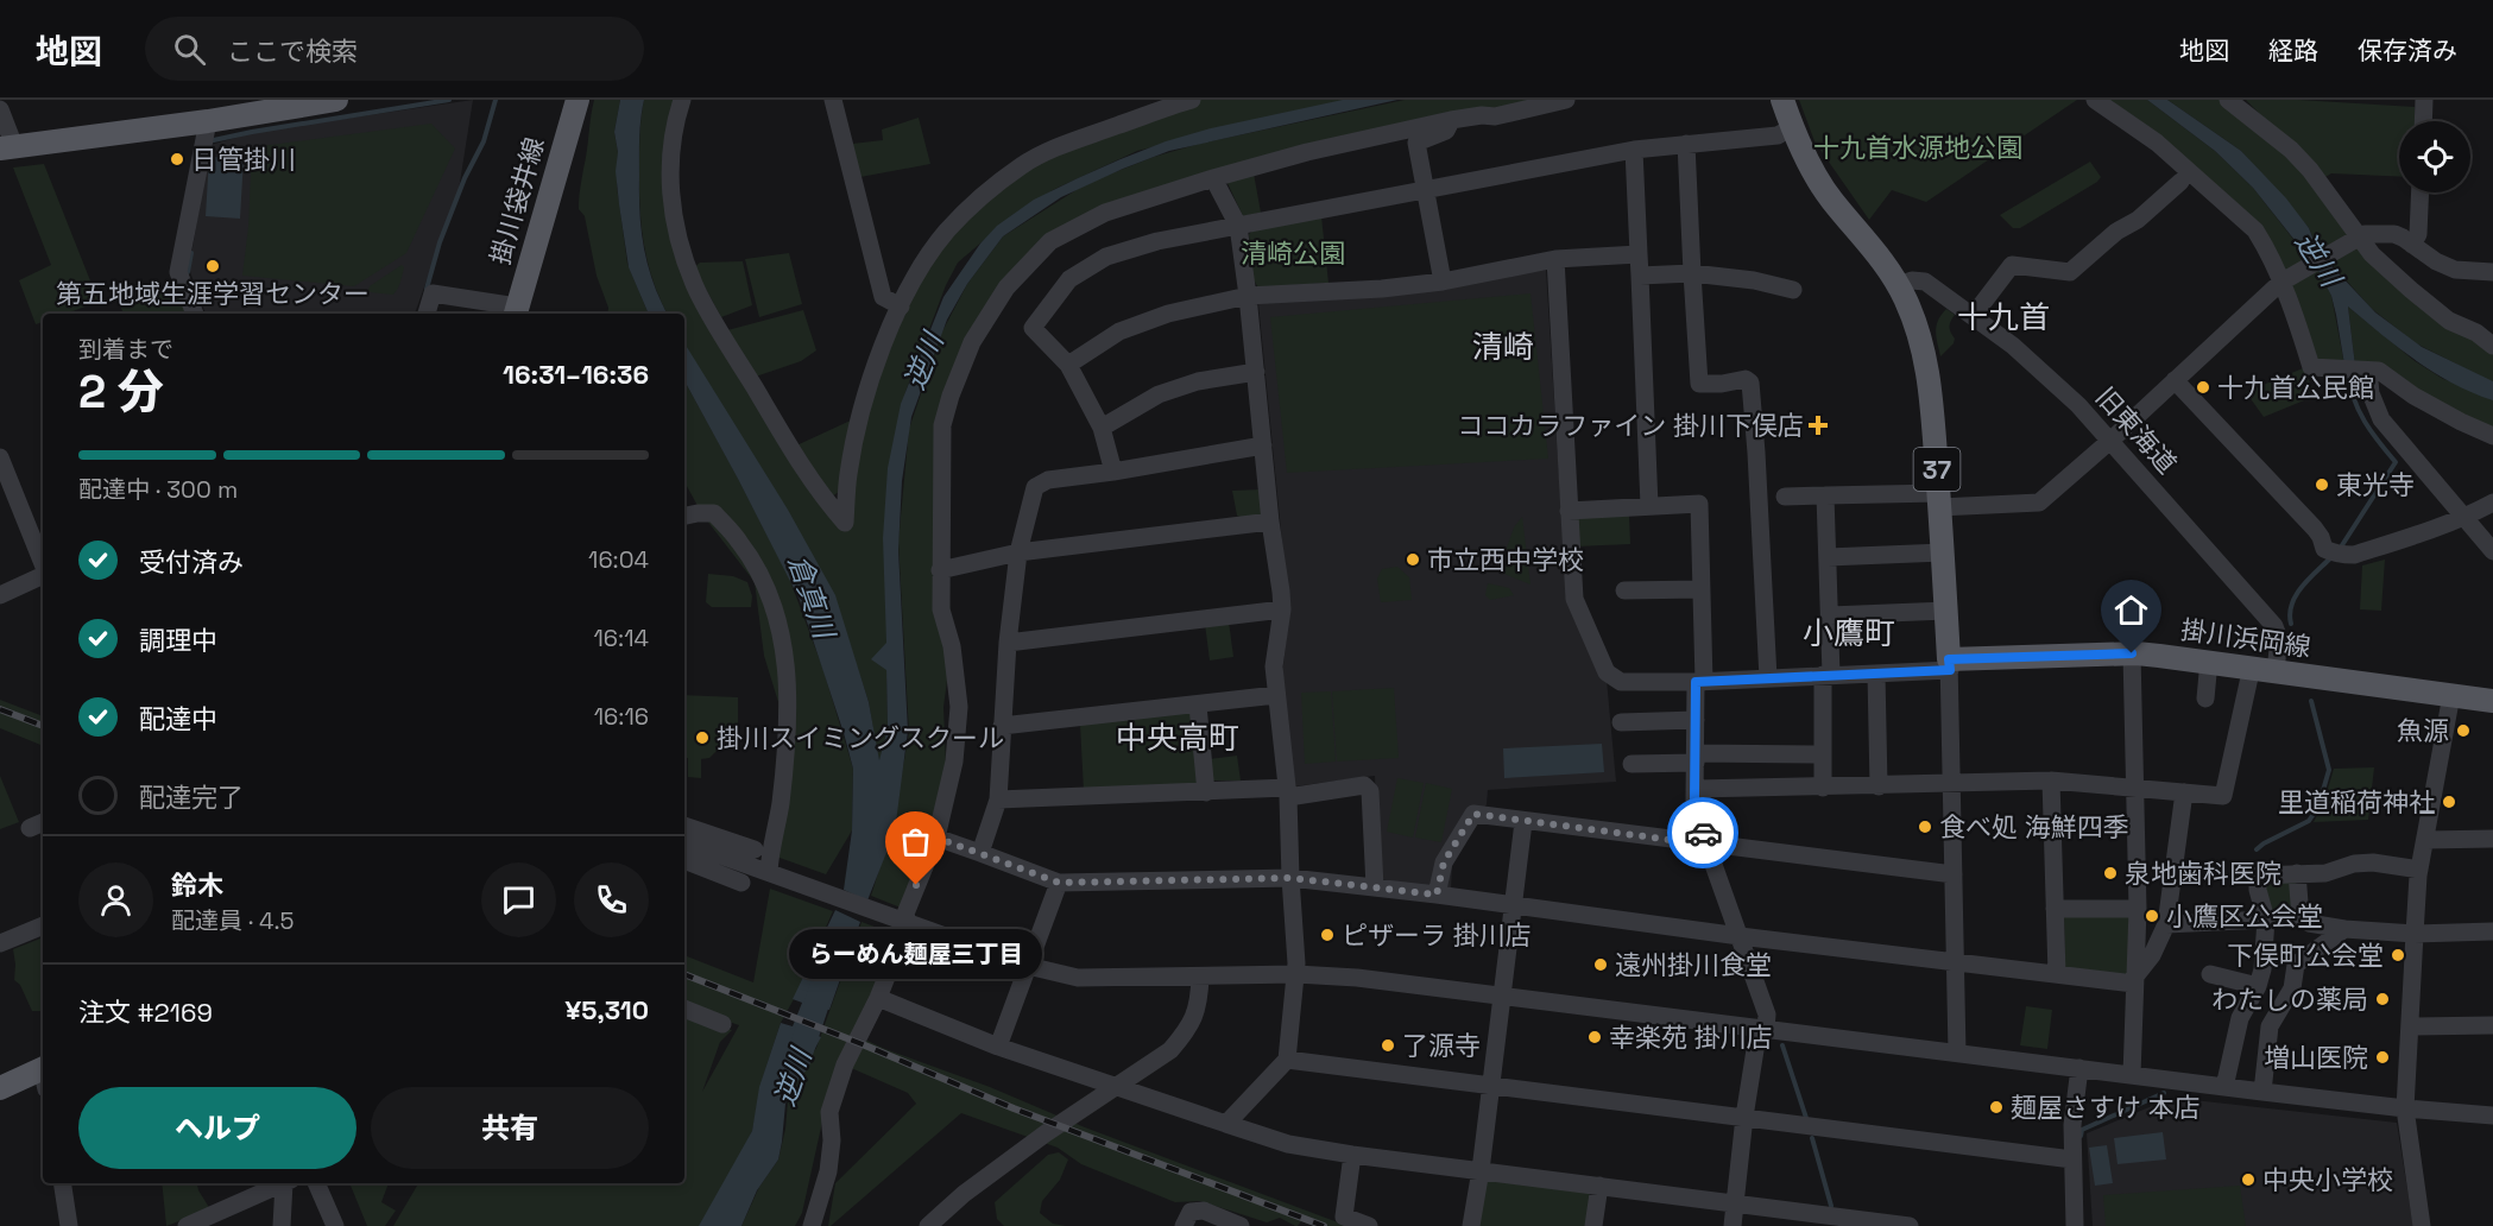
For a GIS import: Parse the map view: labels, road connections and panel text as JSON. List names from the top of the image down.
{
  "streets": {
    "main road": ["掛川袋井線", "37", "掛川浜岡線"],
    "street": ["旧東海道"]
  },
  "crossings": [
    ["旧東海道", "37"],
    ["旧東海道", "掛川浜岡線"],
    ["37", "掛川浜岡線"]
  ],
  "districts": [
    "十九首",
    "清崎",
    "小鷹町",
    "中央高町"
  ],
  "water": ["逆川", "倉真川"],
  "parks": ["十九首水源地公園", "清崎公園"],
  "places": {
    "other": [
      "日管掛川",
      "第五地域生涯学習センター",
      "十九首公民館",
      "東光寺",
      "市立西中学校",
      "魚源",
      "掛川スイミングスクール",
      "里道稲荷神社",
      "食べ処 海鮮四季",
      "泉地歯科医院",
      "らーめん麺屋三丁目",
      "小鷹区公会堂",
      "ピザーラ 掛川店",
      "下俣町公会堂",
      "遠州掛川食堂",
      "わたしの薬局",
      "幸楽苑 掛川店",
      "了源寺",
      "増山医院",
      "麺屋さすけ 本店",
      "中央小学校"
    ],
    "health": ["ココカラファイン 掛川下俣店"]
  },
  "page": {
    "header": "地図",
    "search": "ここで検索",
    "nav": ["地図", "経路", "保存済み"],
    "heading": ["2 分", "到着まで", "16:31–16:36"],
    "panel": [
      "鈴木",
      "配達員 · 4.5",
      "注文 #2169",
      "¥5,310"
    ],
    "bar": "配達中 · 300 m",
    "list": [
      ["受付済み", "16:04"],
      ["調理中", "16:14"],
      ["配達中", "16:16"],
      "配達完了"
    ],
    "bubble": "らーめん麺屋三丁目",
    "buttons": ["ヘルプ", "共有"]
  }
}
